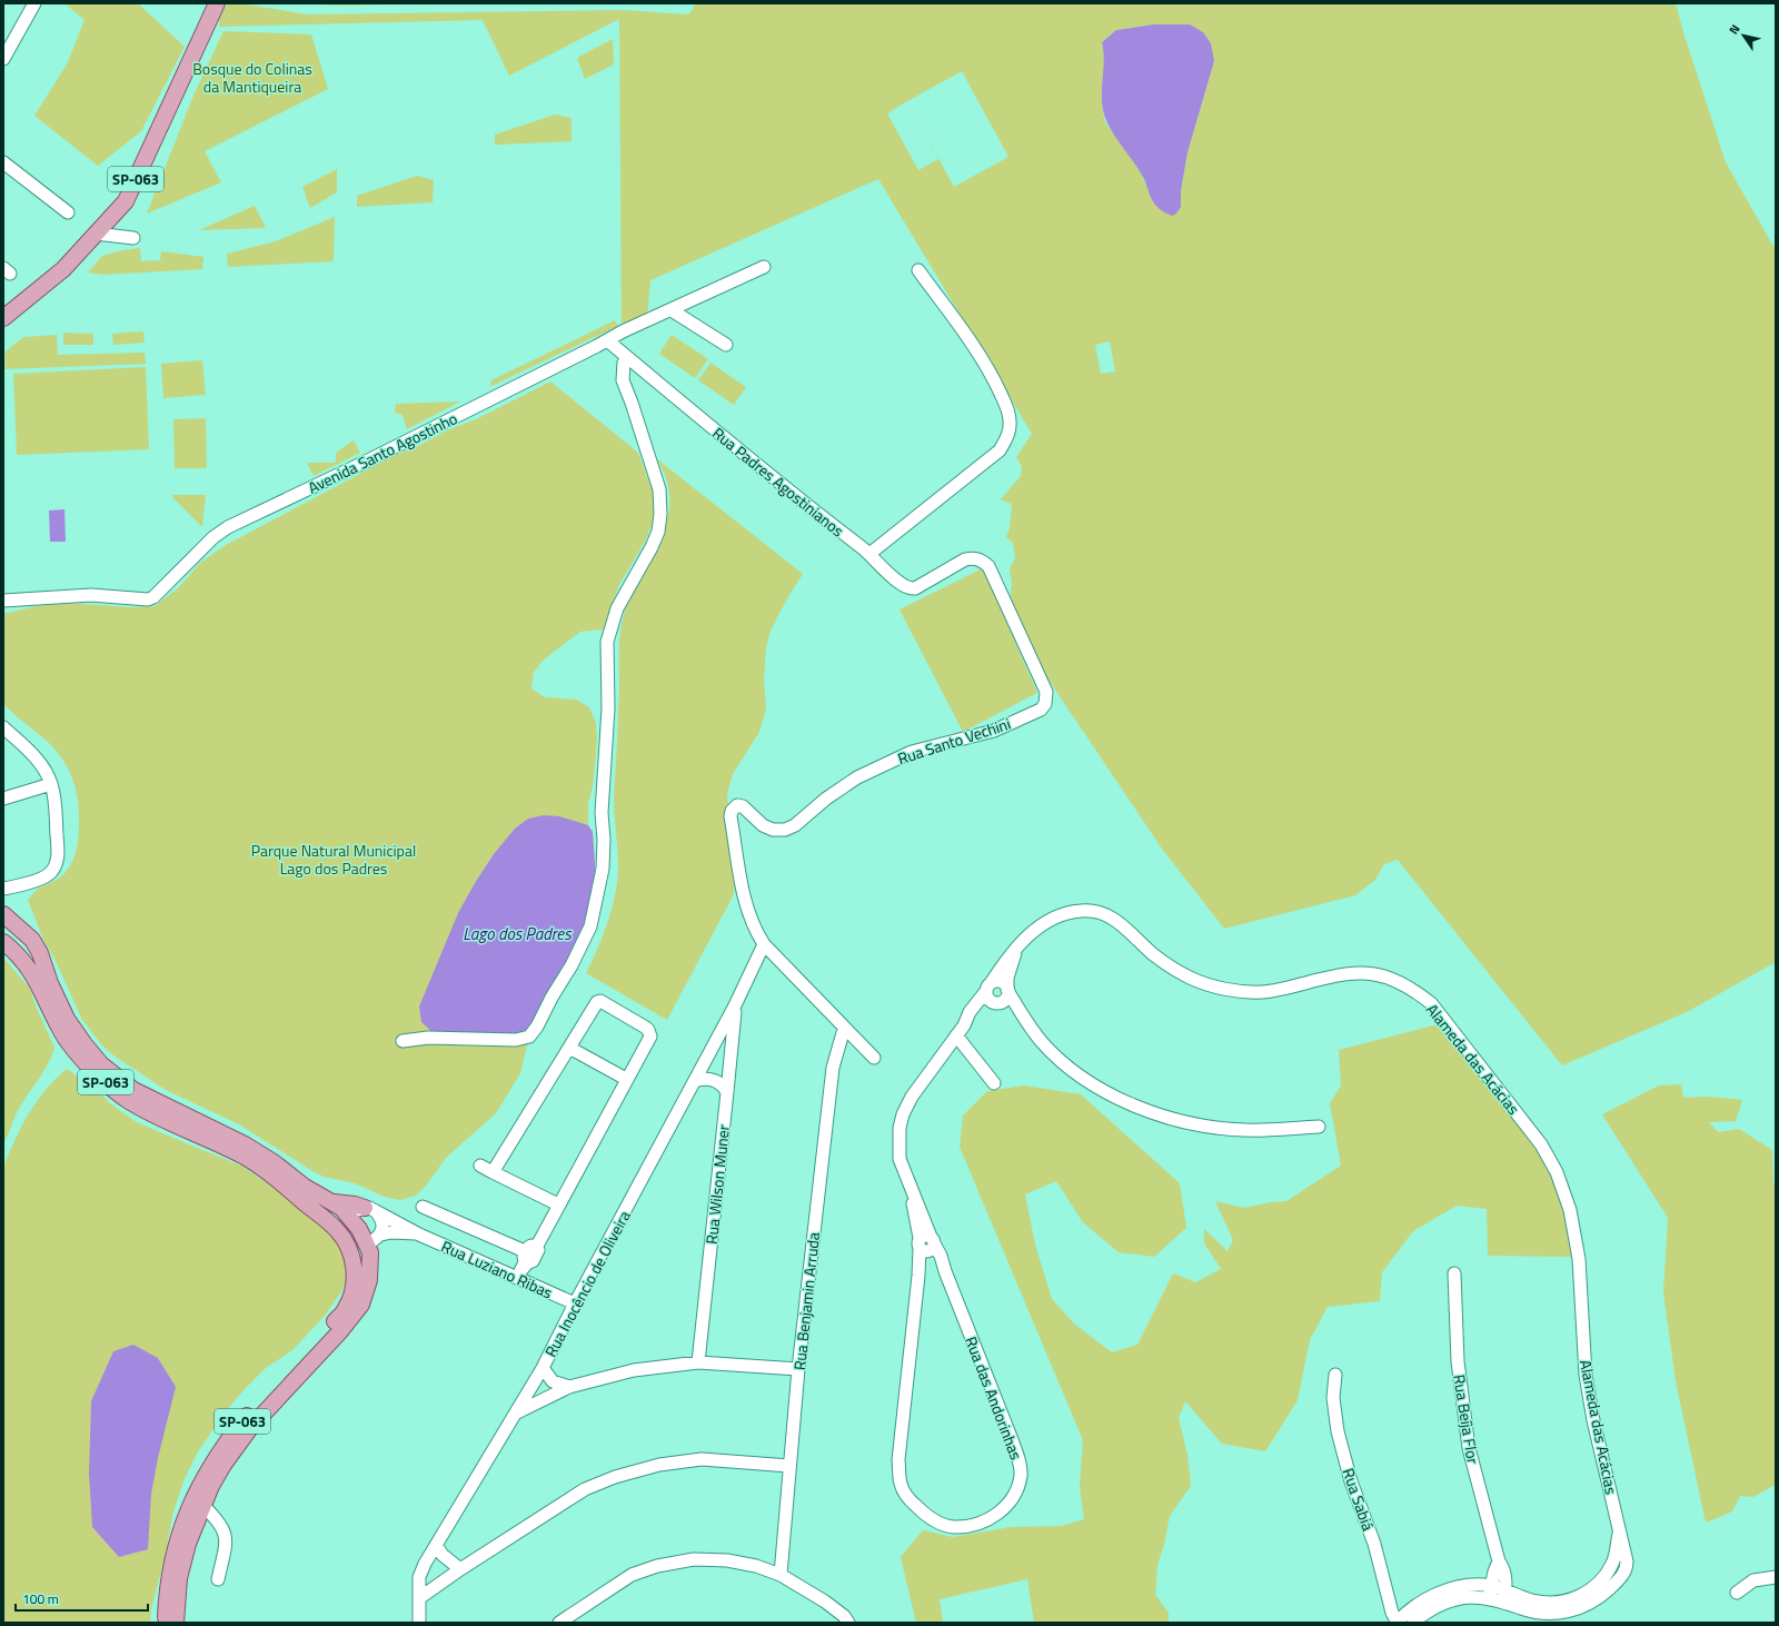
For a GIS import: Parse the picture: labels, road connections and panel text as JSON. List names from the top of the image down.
{
  "streets": {
    "main road": ["SP-063"],
    "street": [
      "Avenida Santo Agostinho",
      "Rua Padres Agostinianos",
      "Rua Santo Vechini",
      "Alameda das Acácias",
      "Rua Wilson Muner",
      "Rua Luziano Ribas",
      "Rua Inocêncio de Oliveira",
      "Rua Benjamin Arruda",
      "Rua das Andorinhas",
      "Rua Beíja Flor",
      "Rua Sabiá"
    ]
  },
  "crossings": [
    ["Avenida Santo Agostinho", "Rua Padres Agostinianos"],
    ["Rua Padres Agostinianos", "Rua Santo Vechini"],
    ["Rua Santo Vechini", "Rua Inocêncio de Oliveira"],
    ["Rua Santo Vechini", "Rua Benjamin Arruda"],
    ["Alameda das Acácias", "Rua das Andorinhas"],
    ["Rua Wilson Muner", "Rua Inocêncio de Oliveira"],
    ["Rua Luziano Ribas", "Rua Inocêncio de Oliveira"]
  ],
  "water": ["Lago dos Padres"],
  "parks": ["Bosque do Colinas da Mantiqueira", "Parque Natural Municipal Lago dos Padres"],
  "scale_bar": "100 m",
  "north": "top left"
}
